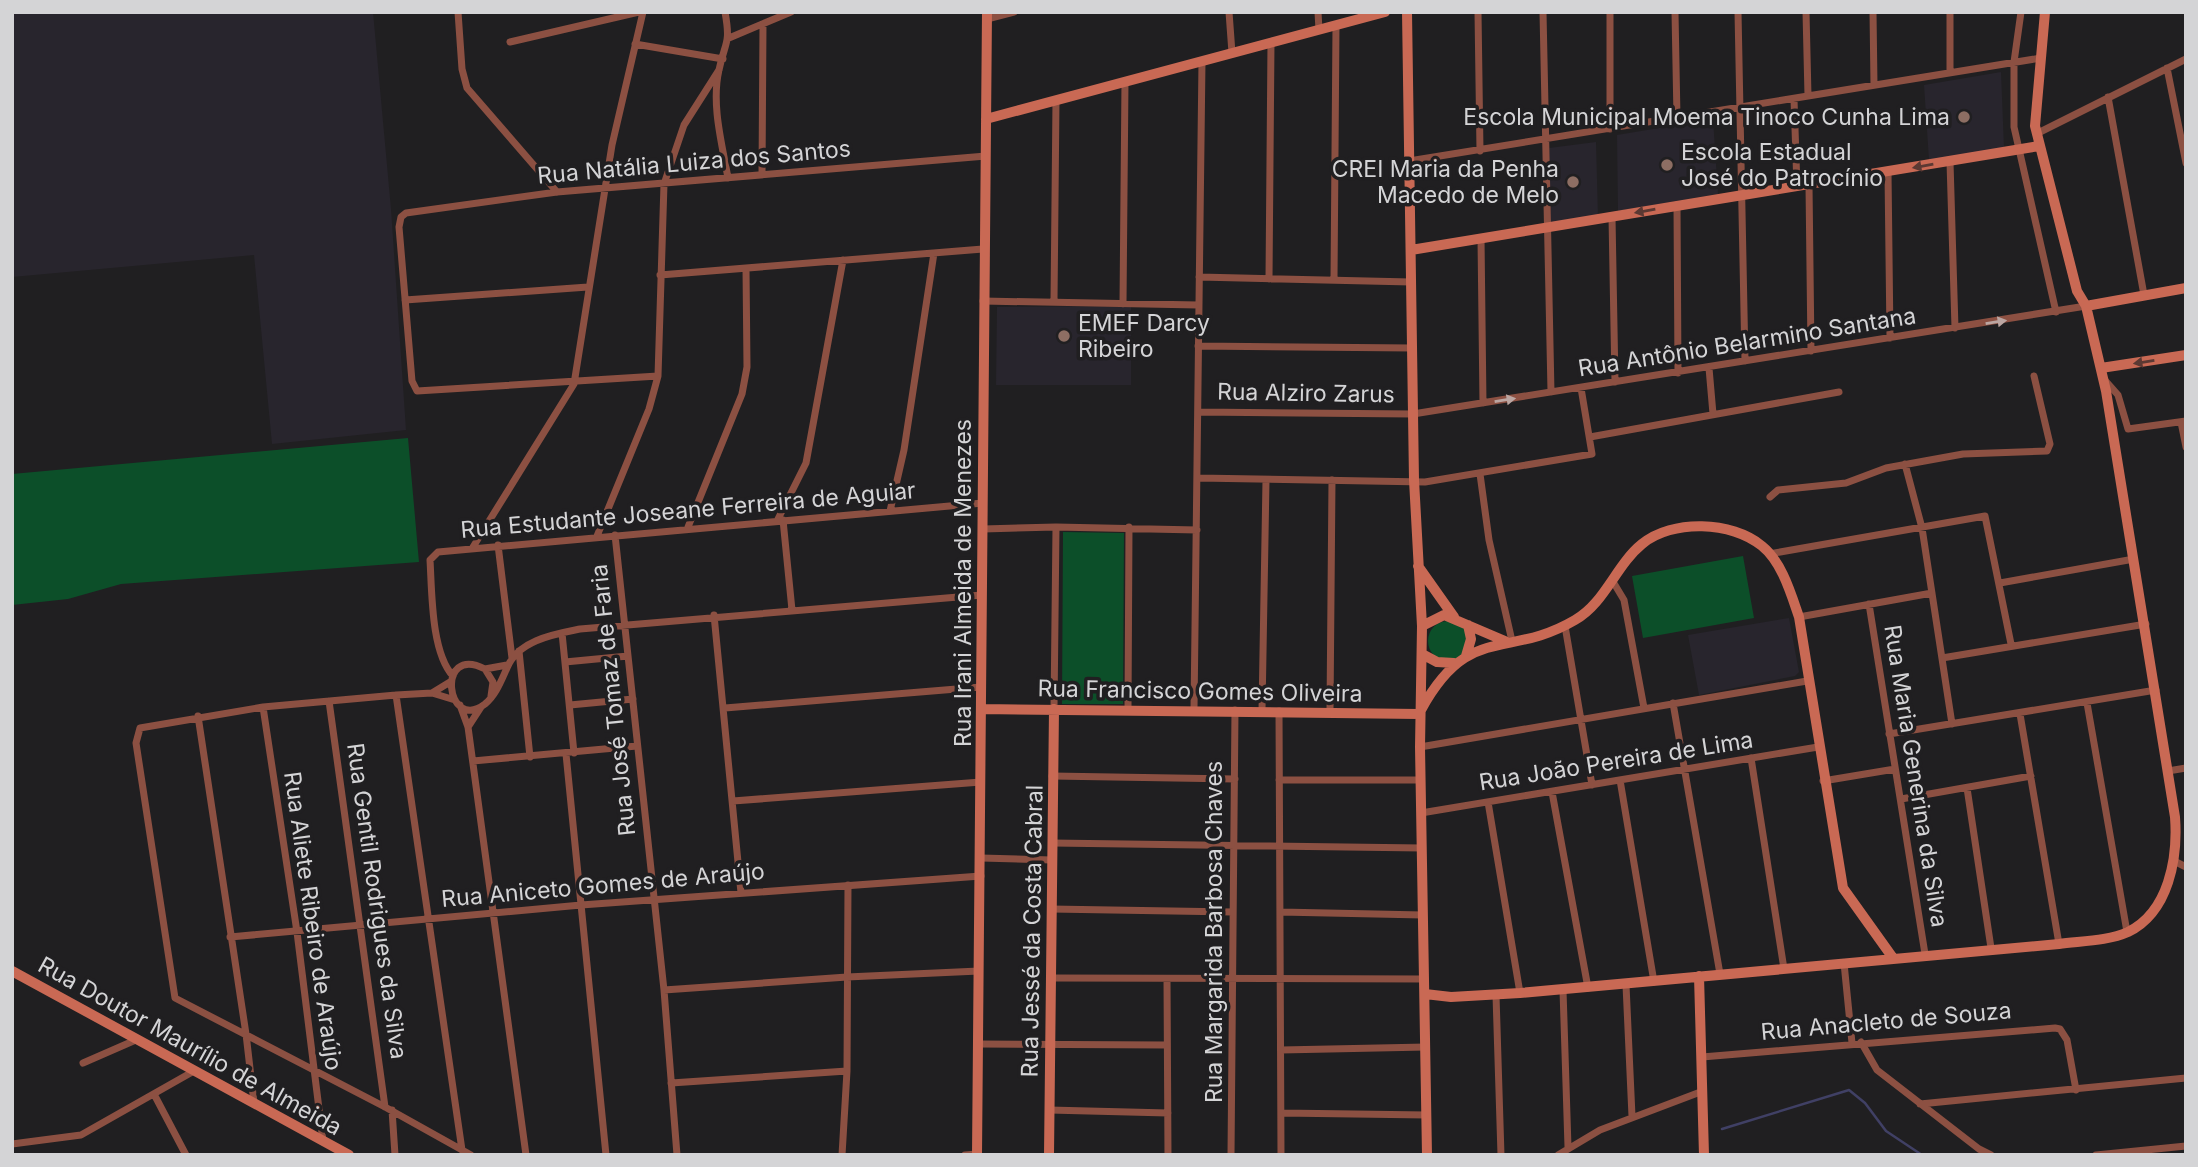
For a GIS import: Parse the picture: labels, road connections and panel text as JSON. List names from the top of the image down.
{
  "streets": {
    "street": [
      "Rua Natália Luiza dos Santos",
      "Rua Antônio Belarmino Santana",
      "Rua Alziro Zarus",
      "Rua Estudante Joseane Ferreira de Aguiar",
      "Rua Irani Almeida de Menezes",
      "Rua Francisco Gomes Oliveira",
      "Rua José Tomaz de Faria",
      "Rua João Pereira de Lima",
      "Rua Maria Generina da Silva",
      "Rua Aniceto Gomes de Araújo",
      "Rua Gentil Rodrigues da Silva",
      "Rua Aliete Ribeiro de Araújo",
      "Rua Jessé da Costa Cabral",
      "Rua Margarida Barbosa Chaves",
      "Rua Anacleto de Souza",
      "Rua Doutor Maurílio de Almeida"
    ]
  },
  "crossings": [
    ["Rua Natália Luiza dos Santos", "Rua Irani Almeida de Menezes"],
    ["Rua Antônio Belarmino Santana", "Rua Alziro Zarus"],
    ["Rua Estudante Joseane Ferreira de Aguiar", "Rua Irani Almeida de Menezes"],
    ["Rua Estudante Joseane Ferreira de Aguiar", "Rua José Tomaz de Faria"],
    ["Rua Irani Almeida de Menezes", "Rua Francisco Gomes Oliveira"],
    ["Rua Irani Almeida de Menezes", "Rua Aniceto Gomes de Araújo"],
    ["Rua Francisco Gomes Oliveira", "Rua Jessé da Costa Cabral"],
    ["Rua Francisco Gomes Oliveira", "Rua Margarida Barbosa Chaves"],
    ["Rua José Tomaz de Faria", "Rua Aniceto Gomes de Araújo"],
    ["Rua Aniceto Gomes de Araújo", "Rua Gentil Rodrigues da Silva"],
    ["Rua Aniceto Gomes de Araújo", "Rua Aliete Ribeiro de Araújo"],
    ["Rua Aliete Ribeiro de Araújo", "Rua Doutor Maurílio de Almeida"]
  ],
  "places": [
    "Escola Municipal Moema Tinoco Cunha Lima",
    "Escola Estadual José do Patrocínio",
    "CREI Maria da Penha Macedo de Melo",
    "EMEF Darcy Ribeiro"
  ]
}
